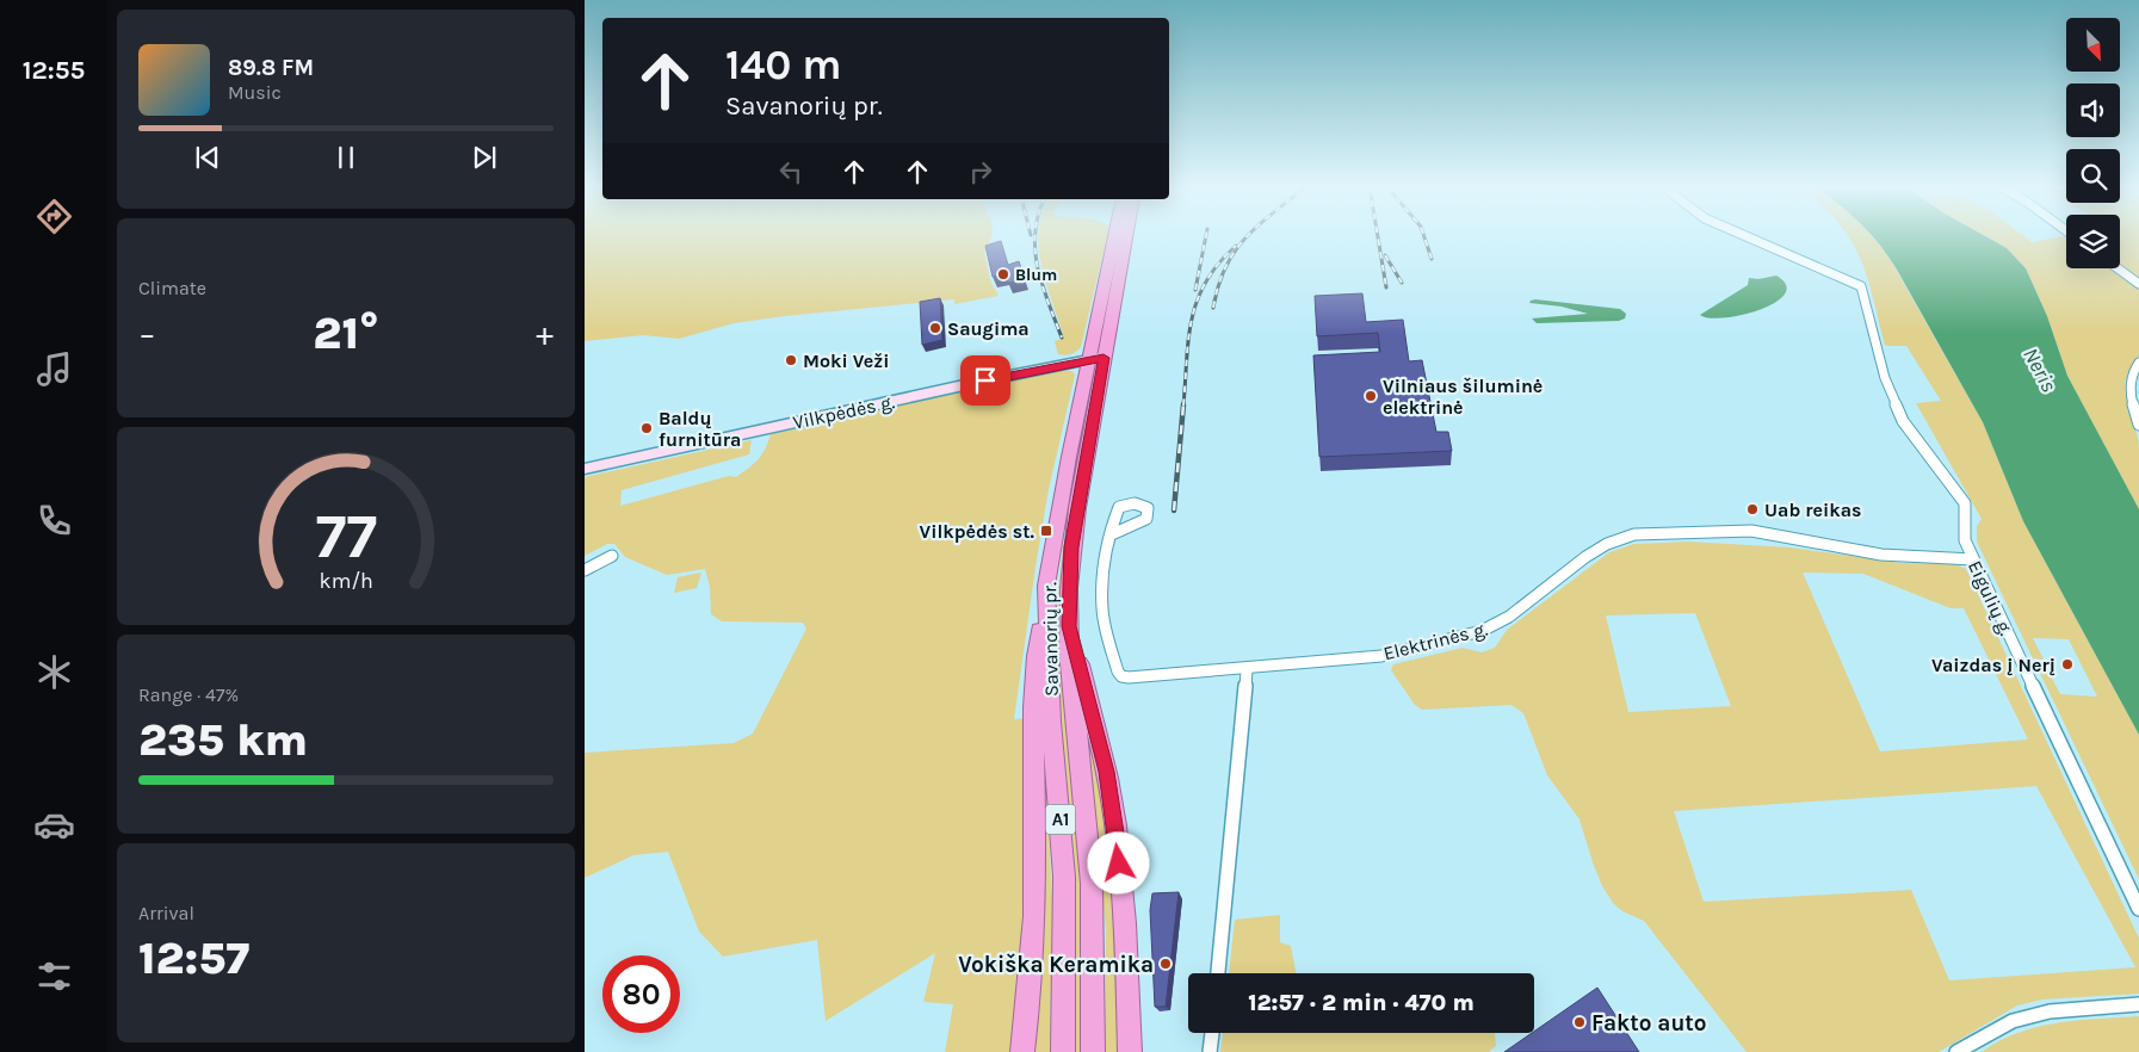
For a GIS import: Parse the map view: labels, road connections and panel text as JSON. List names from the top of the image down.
{
  "streets": {
    "highway": ["Savanorių pr.", "A1"],
    "main road": ["Vilkpėdės g."],
    "street": ["Eigulių g.", "Elektrinės g."]
  },
  "crossings": [
    ["Vilkpėdės g.", "Savanorių pr."],
    ["Eigulių g.", "Elektrinės g."]
  ],
  "water": ["Neris"],
  "places": {
    "other": [
      "Blum",
      "Saugima",
      "Moki Veži",
      "Vilniaus šiluminė elektrinė",
      "Baldų furnitūra",
      "Uab reikas",
      "Vaizdas į Nerį",
      "Vokiška Keramika",
      "Fakto auto"
    ],
    "transit": ["Vilkpėdės st."]
  },
  "north": "bottom right",
  "page": {
    "tabs": "12:55",
    "turn": ["140 m", "Savanorių pr."],
    "song": ["89.8 FM", "Music"],
    "tile": [
      "Climate",
      ["Range · 47%", "235 km"],
      ["Arrival", "12:57"]
    ],
    "heat": ["−", "21°", "+"],
    "limit": "80",
    "trip": "12:57 · 2 min · 470 m",
    "gauge": ["77", "km/h"]
  }
}
